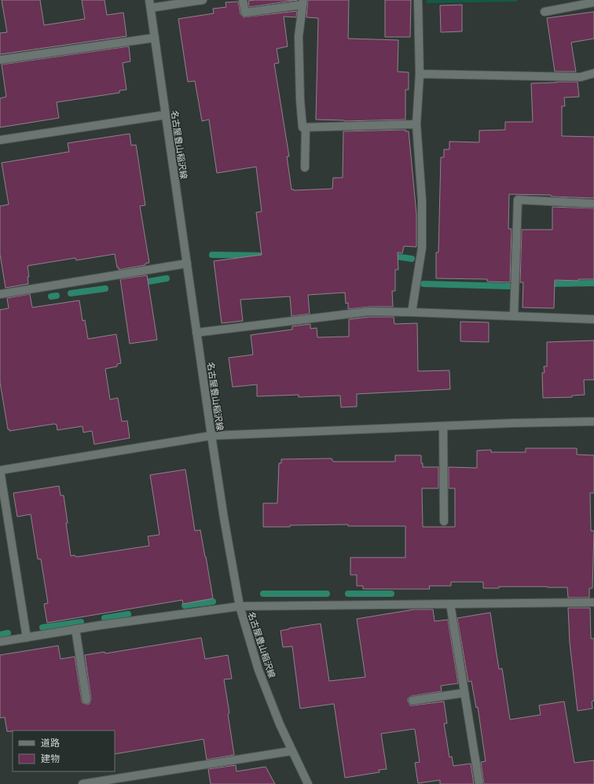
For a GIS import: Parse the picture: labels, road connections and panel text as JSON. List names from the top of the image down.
{
  "streets": {
    "street": ["名古屋豊山稲沢線"]
  },
  "legend": ["道路", "建物"]
}
